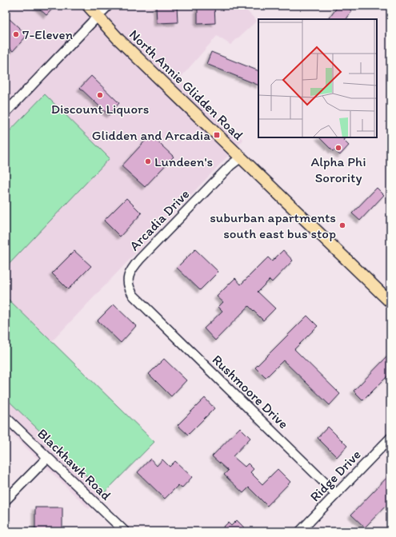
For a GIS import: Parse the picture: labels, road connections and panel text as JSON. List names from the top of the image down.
{
  "streets": {
    "main road": ["North Annie Glidden Road"],
    "street": [
      "Arcadia Drive",
      "Rushmoore Drive",
      "Blackhawk Road",
      "Ridge Drive"
    ]
  },
  "crossings": [
    ["North Annie Glidden Road", "Arcadia Drive"],
    ["Arcadia Drive", "Rushmoore Drive"],
    ["Rushmoore Drive", "Ridge Drive"]
  ],
  "places": {
    "other": [
      "7-Eleven",
      "Discount Liquors",
      "Alpha Phi Sorority",
      "Lundeen's",
      "suburban apartments south east bus stop"
    ],
    "transit": ["Glidden and Arcadia"]
  }
}
